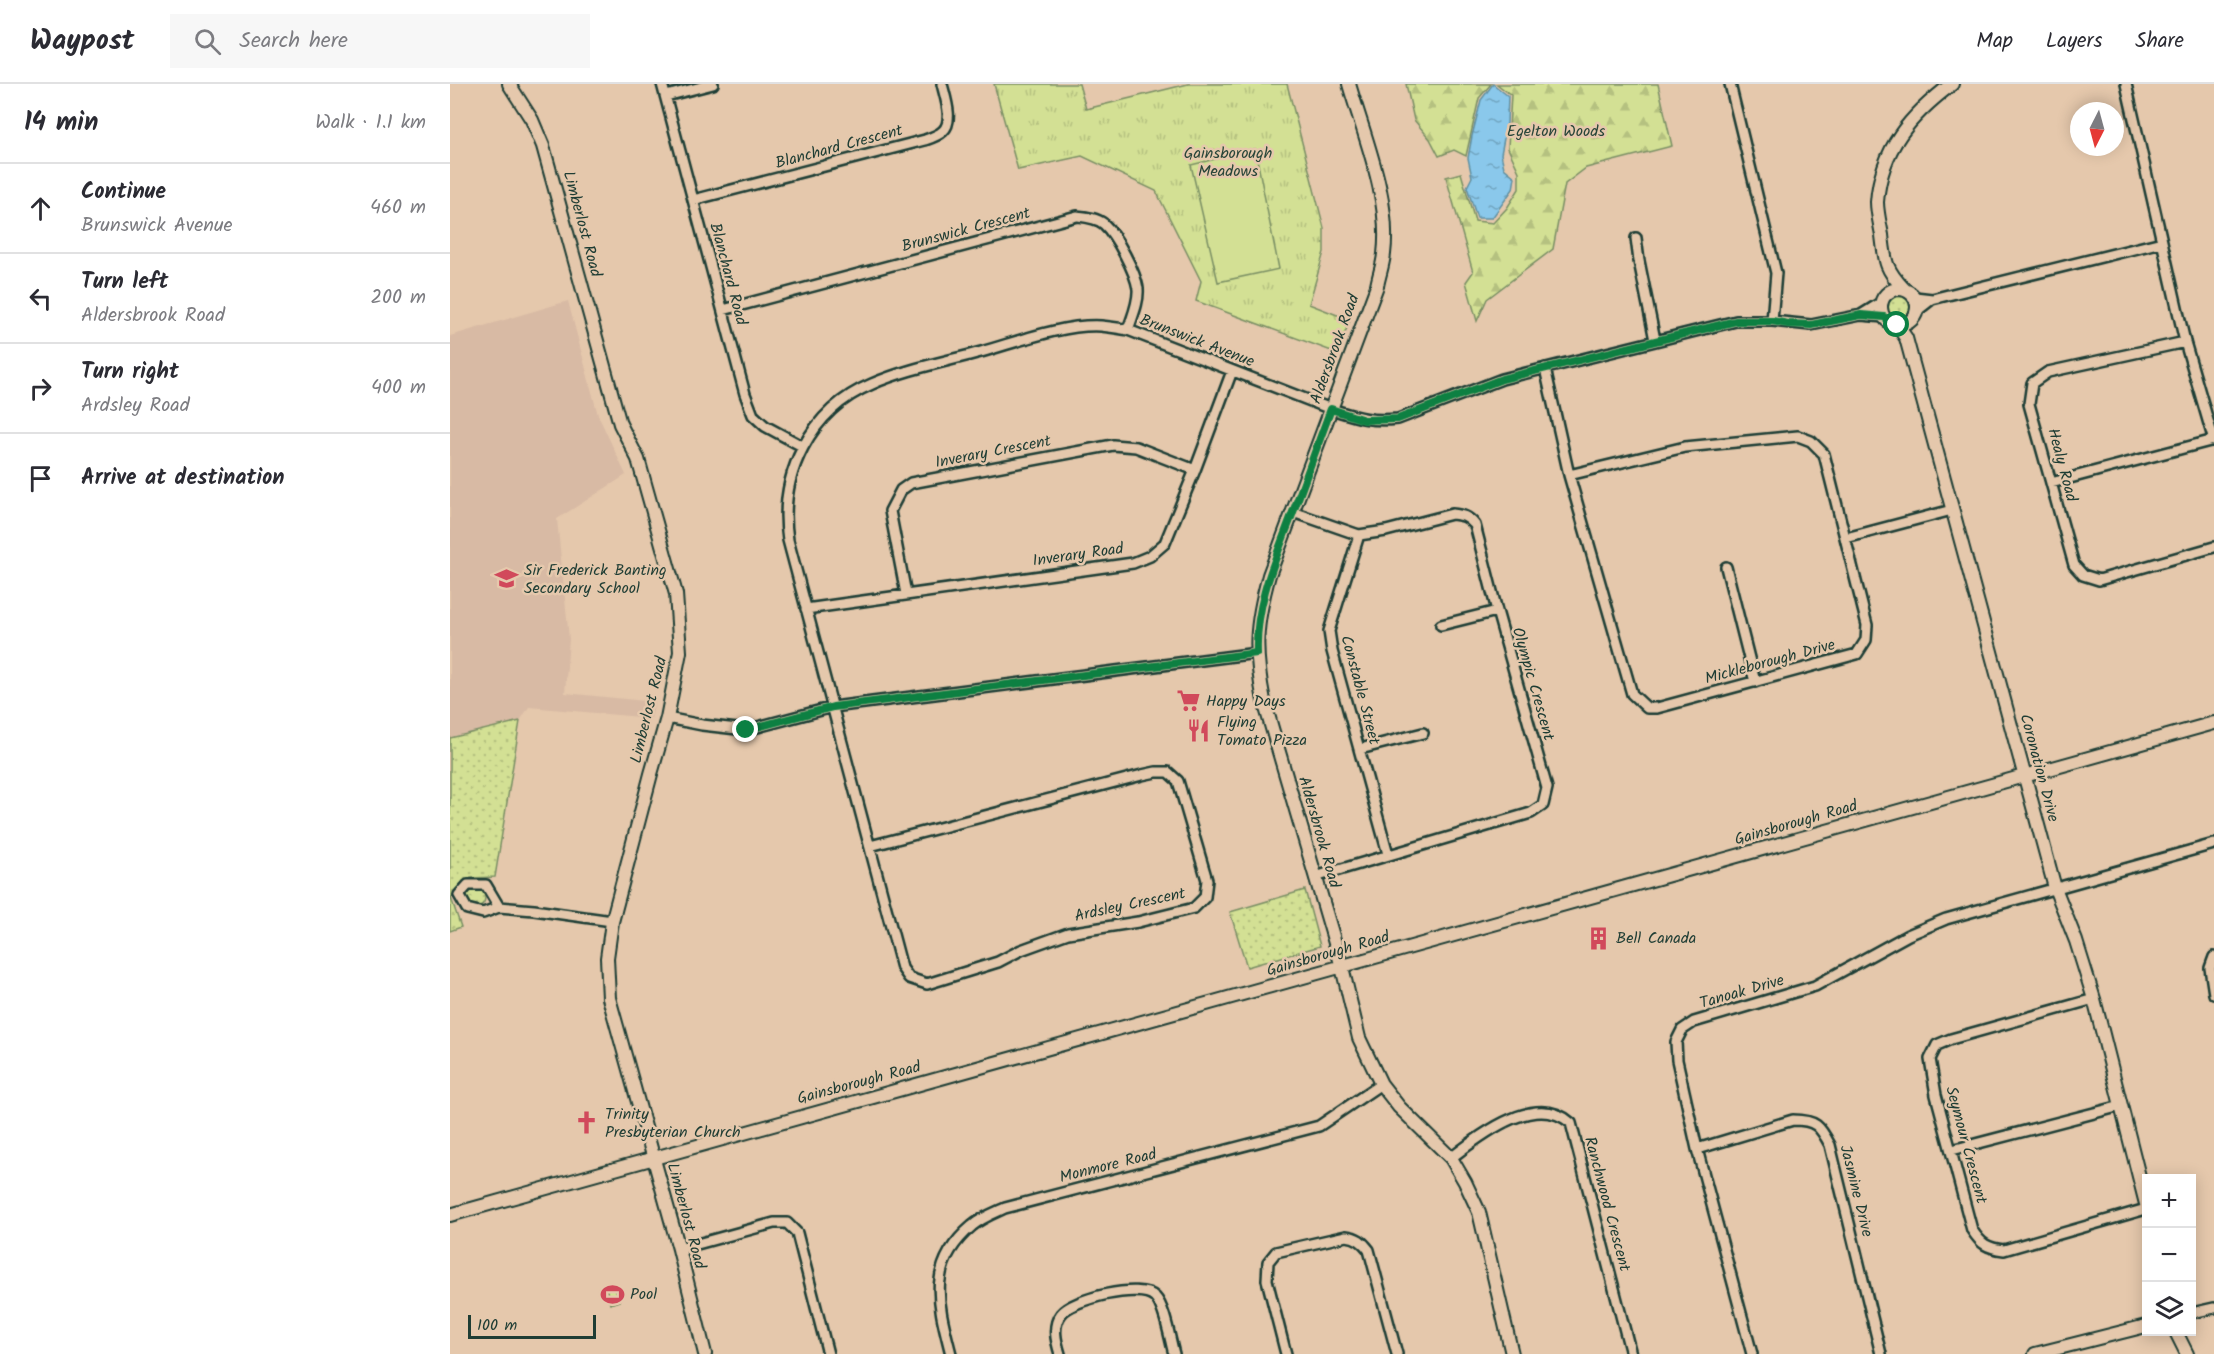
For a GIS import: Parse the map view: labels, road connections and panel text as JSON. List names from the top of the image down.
{
  "streets": {
    "street": [
      "Blanchard Crescent",
      "Limberlost Road",
      "Brunswick Crescent",
      "Blanchard Road",
      "Brunswick Avenue",
      "Aldersbrook Road",
      "Inverary Crescent",
      "Healy Road",
      "Inverary Road",
      "Mickleborough Drive",
      "Olympic Crescent",
      "Constable Street",
      "Coronation Drive",
      "Gainsborough Road",
      "Ardsley Crescent",
      "Tanoak Drive",
      "Seymour Crescent",
      "Monmore Road",
      "Jasmine Drive",
      "Ranchwood Crescent"
    ]
  },
  "crossings": [
    ["Blanchard Crescent", "Blanchard Road"],
    ["Limberlost Road", "Gainsborough Road"],
    ["Brunswick Crescent", "Blanchard Road"],
    ["Brunswick Crescent", "Brunswick Avenue"],
    ["Blanchard Road", "Brunswick Avenue"],
    ["Brunswick Avenue", "Aldersbrook Road"],
    ["Brunswick Avenue", "Inverary Road"],
    ["Brunswick Avenue", "Mickleborough Drive"],
    ["Brunswick Avenue", "Coronation Drive"],
    ["Brunswick Avenue", "Ardsley Crescent"],
    ["Aldersbrook Road", "Olympic Crescent"],
    ["Aldersbrook Road", "Gainsborough Road"],
    ["Aldersbrook Road", "Monmore Road"],
    ["Aldersbrook Road", "Ranchwood Crescent"],
    ["Inverary Crescent", "Inverary Road"],
    ["Olympic Crescent", "Constable Street"],
    ["Coronation Drive", "Gainsborough Road"],
    ["Coronation Drive", "Tanoak Drive"],
    ["Coronation Drive", "Seymour Crescent"],
    ["Tanoak Drive", "Jasmine Drive"]
  ],
  "parks": ["Egelton Woods", "Gainsborough Meadows"],
  "places": {
    "school or university": ["Sir Frederick Banting Secondary School"],
    "supermarket": ["Happy Days"],
    "restaurant": ["Flying Tomato Pizza"],
    "building": ["Bell Canada"],
    "church": ["Trinity Presbyterian Church"],
    "sports": ["Pool"]
  },
  "scale_bar": "100 m",
  "north": "bottom",
  "page": {
    "header": "Waypost",
    "search": "Search here",
    "nav": ["Map", "Layers", "Share"],
    "heading": ["14 min", "Walk · 1.1 km"],
    "list": [
      ["Continue", "Brunswick Avenue", "460 m"],
      ["Turn left", "Aldersbrook Road", "200 m"],
      ["Turn right", "Ardsley Road", "400 m"],
      "Arrive at destination"
    ],
    "map_buttons": ["+", "−"],
    "scale": "100 m"
  }
}
